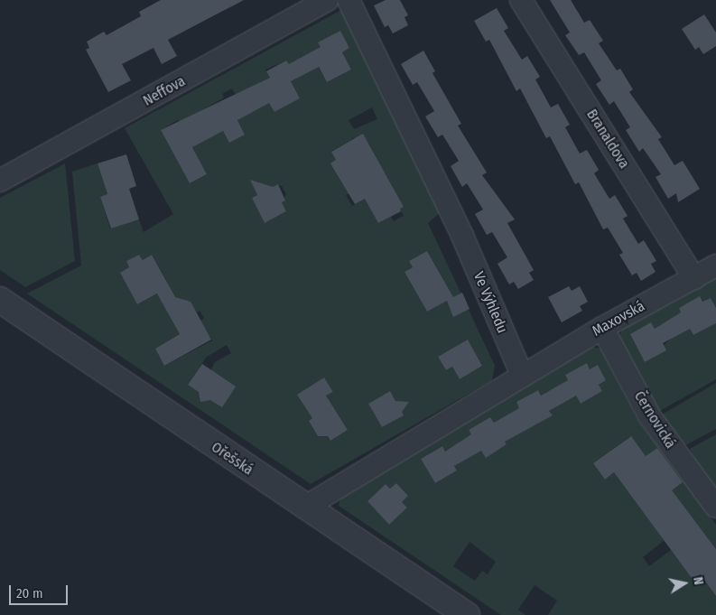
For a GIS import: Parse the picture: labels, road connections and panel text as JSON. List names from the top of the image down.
{
  "streets": {
    "street": [
      "Neffova",
      "Branaldova",
      "Ve Výhledu",
      "Maxovská",
      "Černovická",
      "Ořešská"
    ]
  },
  "crossings": [
    ["Branaldova", "Maxovská"],
    ["Ve Výhledu", "Maxovská"],
    ["Maxovská", "Černovická"]
  ],
  "scale_bar": "20 m",
  "north": "right"
}
